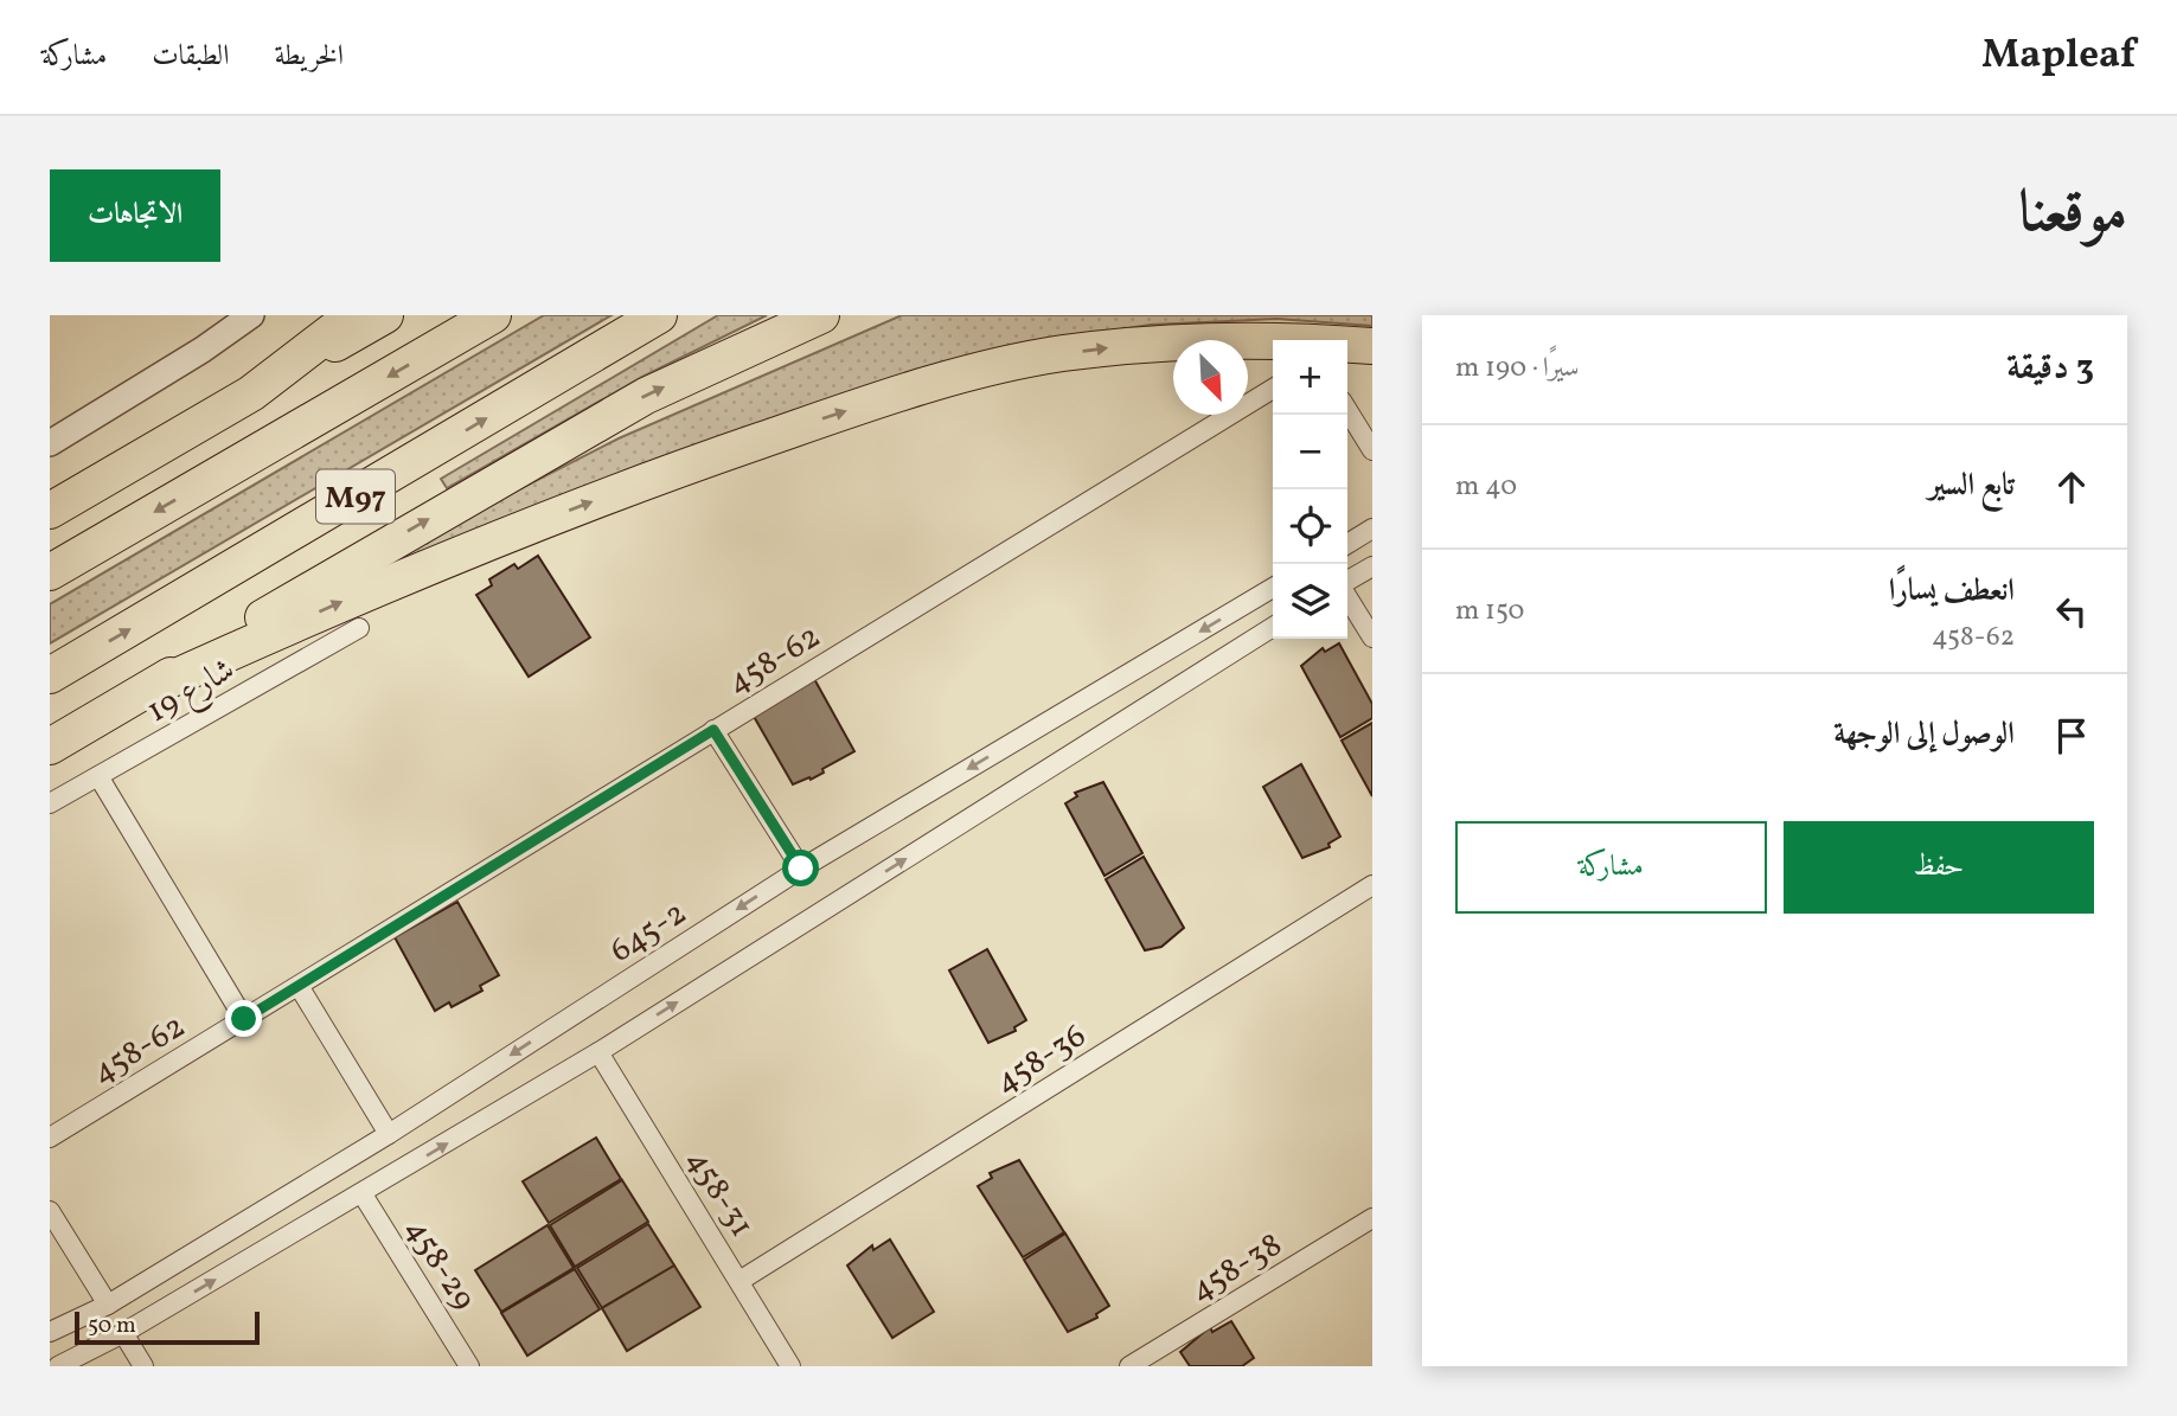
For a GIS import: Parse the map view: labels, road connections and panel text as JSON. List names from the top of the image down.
{
  "streets": {
    "highway": ["M97"],
    "street": [
      "458-62",
      "شارع 19",
      "645-2",
      "458-36",
      "458-31",
      "458-29",
      "458-38"
    ]
  },
  "crossings": [
    ["458-36", "458-31"]
  ],
  "scale_bar": "50 m",
  "north": "bottom right",
  "page": {
    "header": "Mapleaf",
    "nav": ["الخريطة", "الطبقات", "مشاركة"],
    "title": "موقعنا",
    "buttons": [
      "الاتجاهات",
      ["حفظ", "مشاركة"]
    ],
    "heading": ["3 دقيقة", "سيرًا · 190 m"],
    "map_buttons": ["+", "−"],
    "list": [
      ["تابع السير", "40 m"],
      ["انعطف يسارًا", "458-62", "150 m"],
      "الوصول إلى الوجهة"
    ],
    "scale": "50 m"
  }
}
